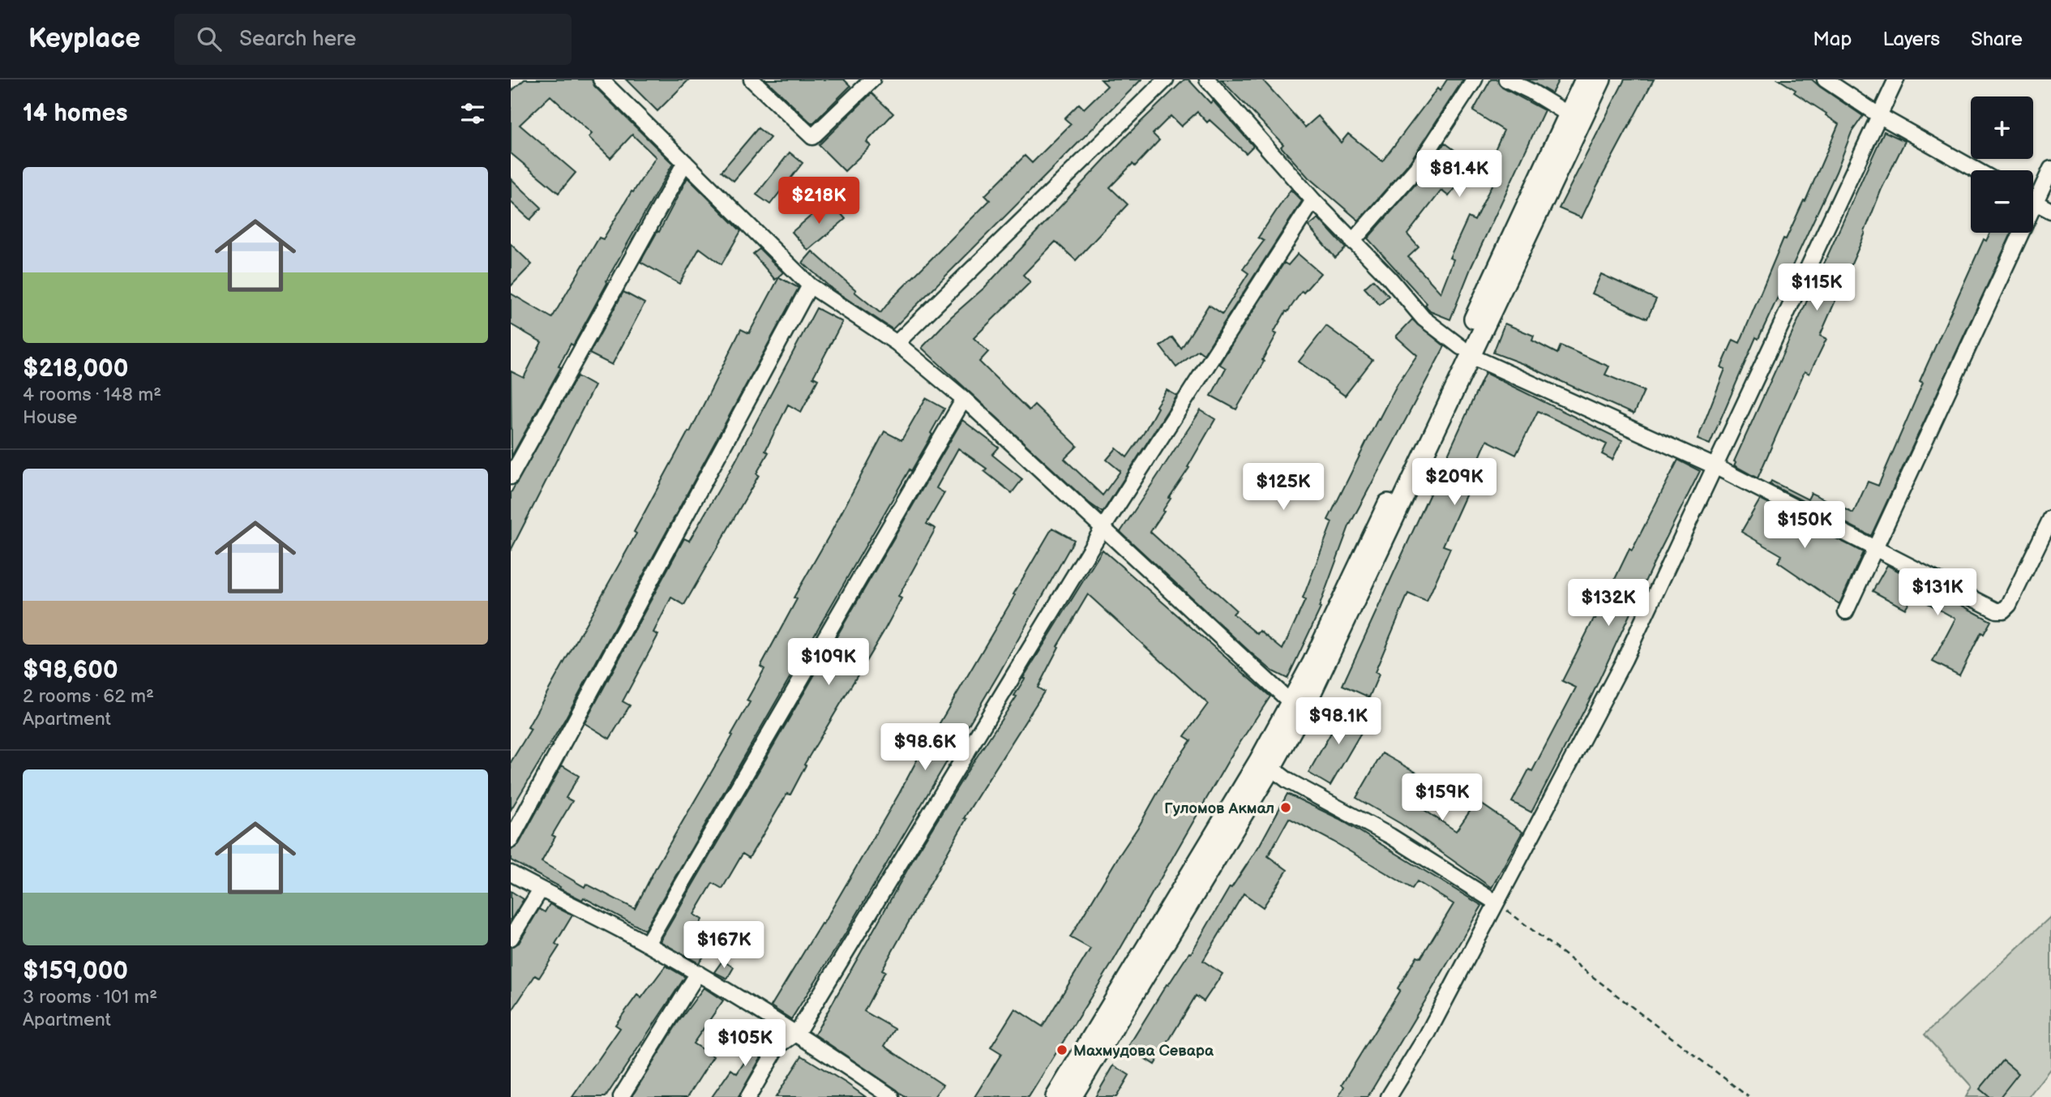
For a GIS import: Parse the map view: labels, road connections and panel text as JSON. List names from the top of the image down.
{
  "places": ["Гуломов Акмал", "Махмудова Севара"],
  "page": {
    "header": "Keyplace",
    "search": "Search here",
    "nav": ["Map", "Layers", "Share"],
    "heading": "14 homes",
    "map_buttons": ["+", "−"],
    "list": [
      {
        "name": "$218,000",
        "note": "4 rooms · 148 m² · House"
      },
      {
        "name": "$98,600",
        "note": "2 rooms · 62 m² · Apartment"
      },
      {
        "name": "$159,000",
        "note": "3 rooms · 101 m² · Apartment"
      }
    ],
    "price": [
      "$81.4K",
      "$218K",
      "$115K",
      "$209K",
      "$125K",
      "$150K",
      "$131K",
      "$132K",
      "$109K",
      "$98.1K",
      "$98.6K",
      "$159K",
      "$167K",
      "$105K"
    ]
  }
}
